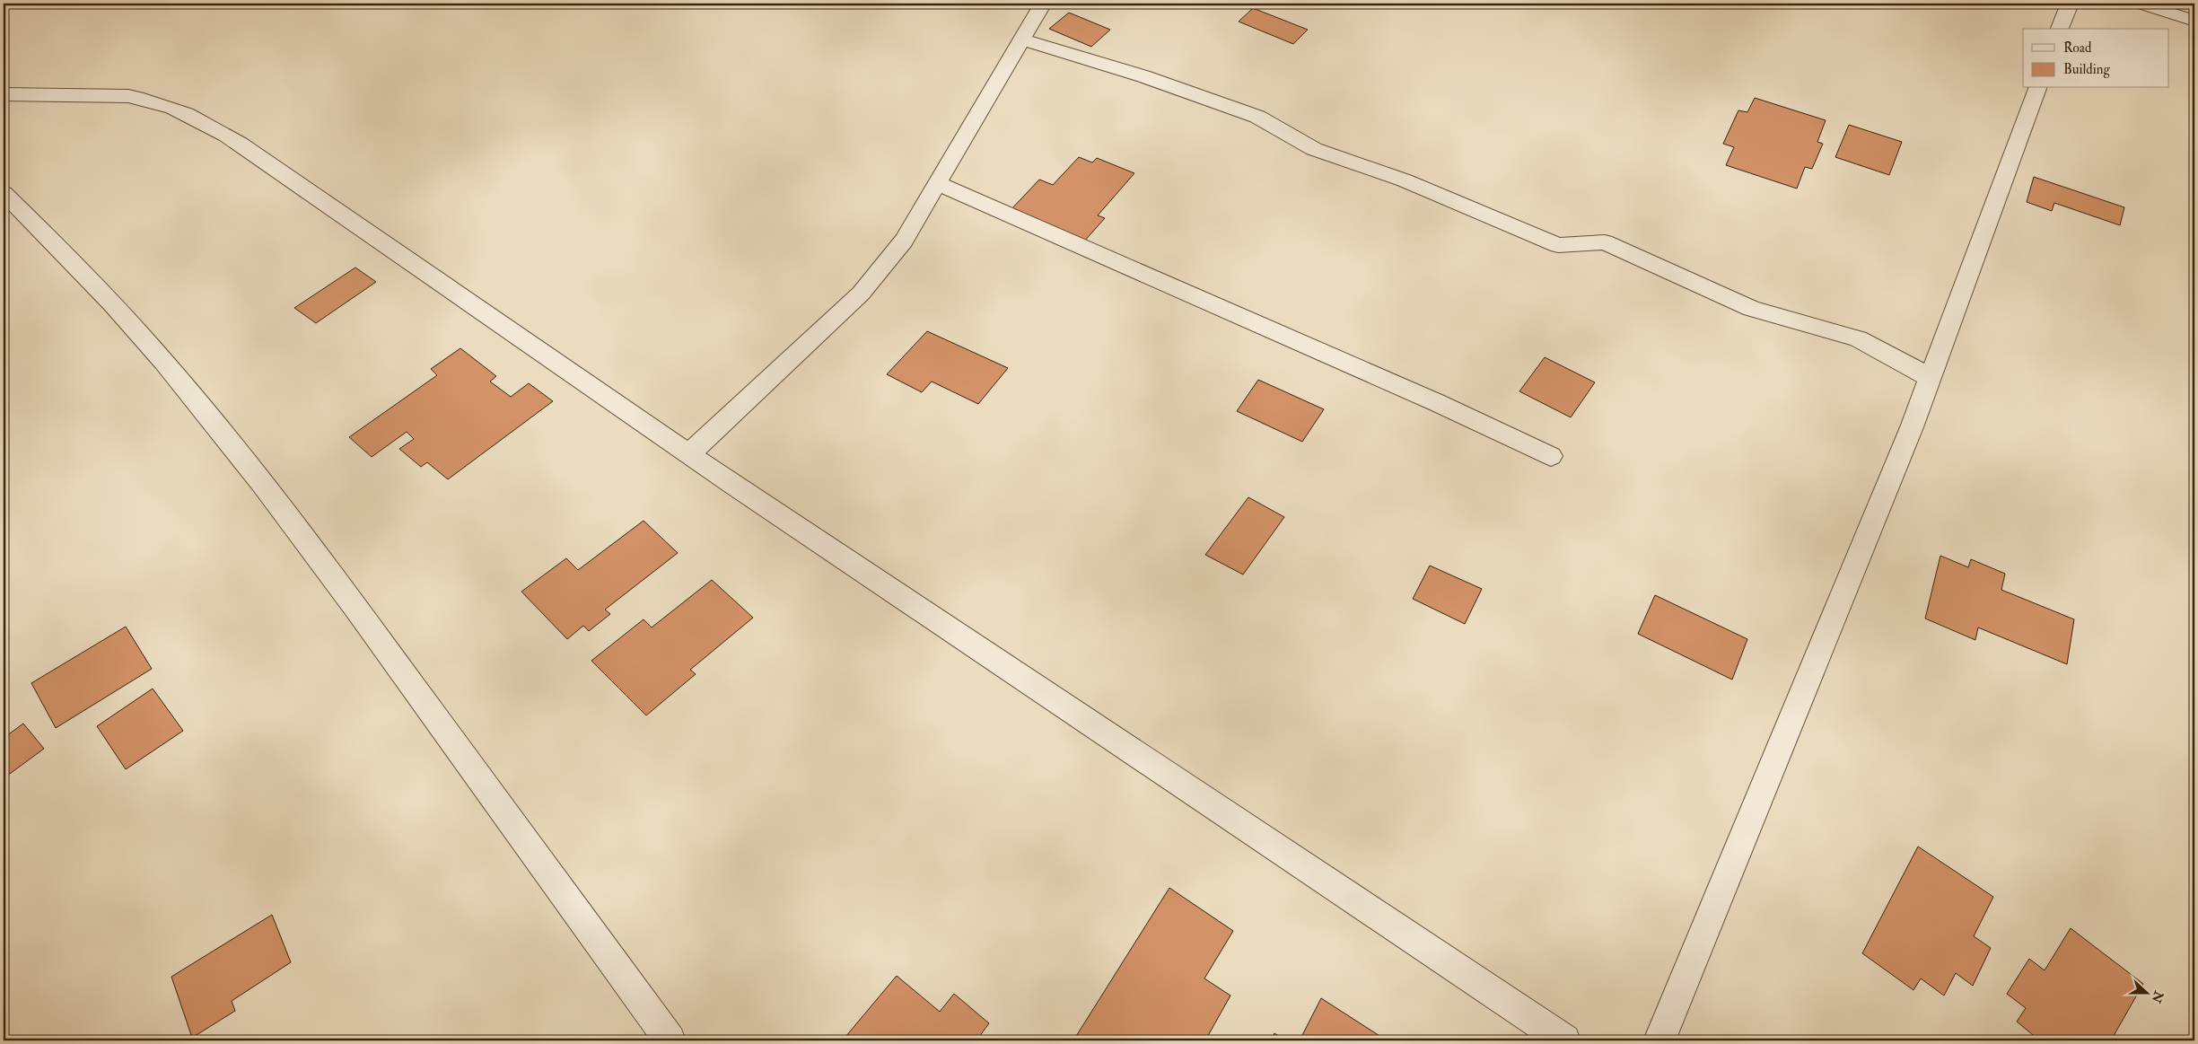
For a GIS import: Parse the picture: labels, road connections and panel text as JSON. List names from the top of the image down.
{
  "legend": ["Road", "Building"],
  "north": "right"
}
